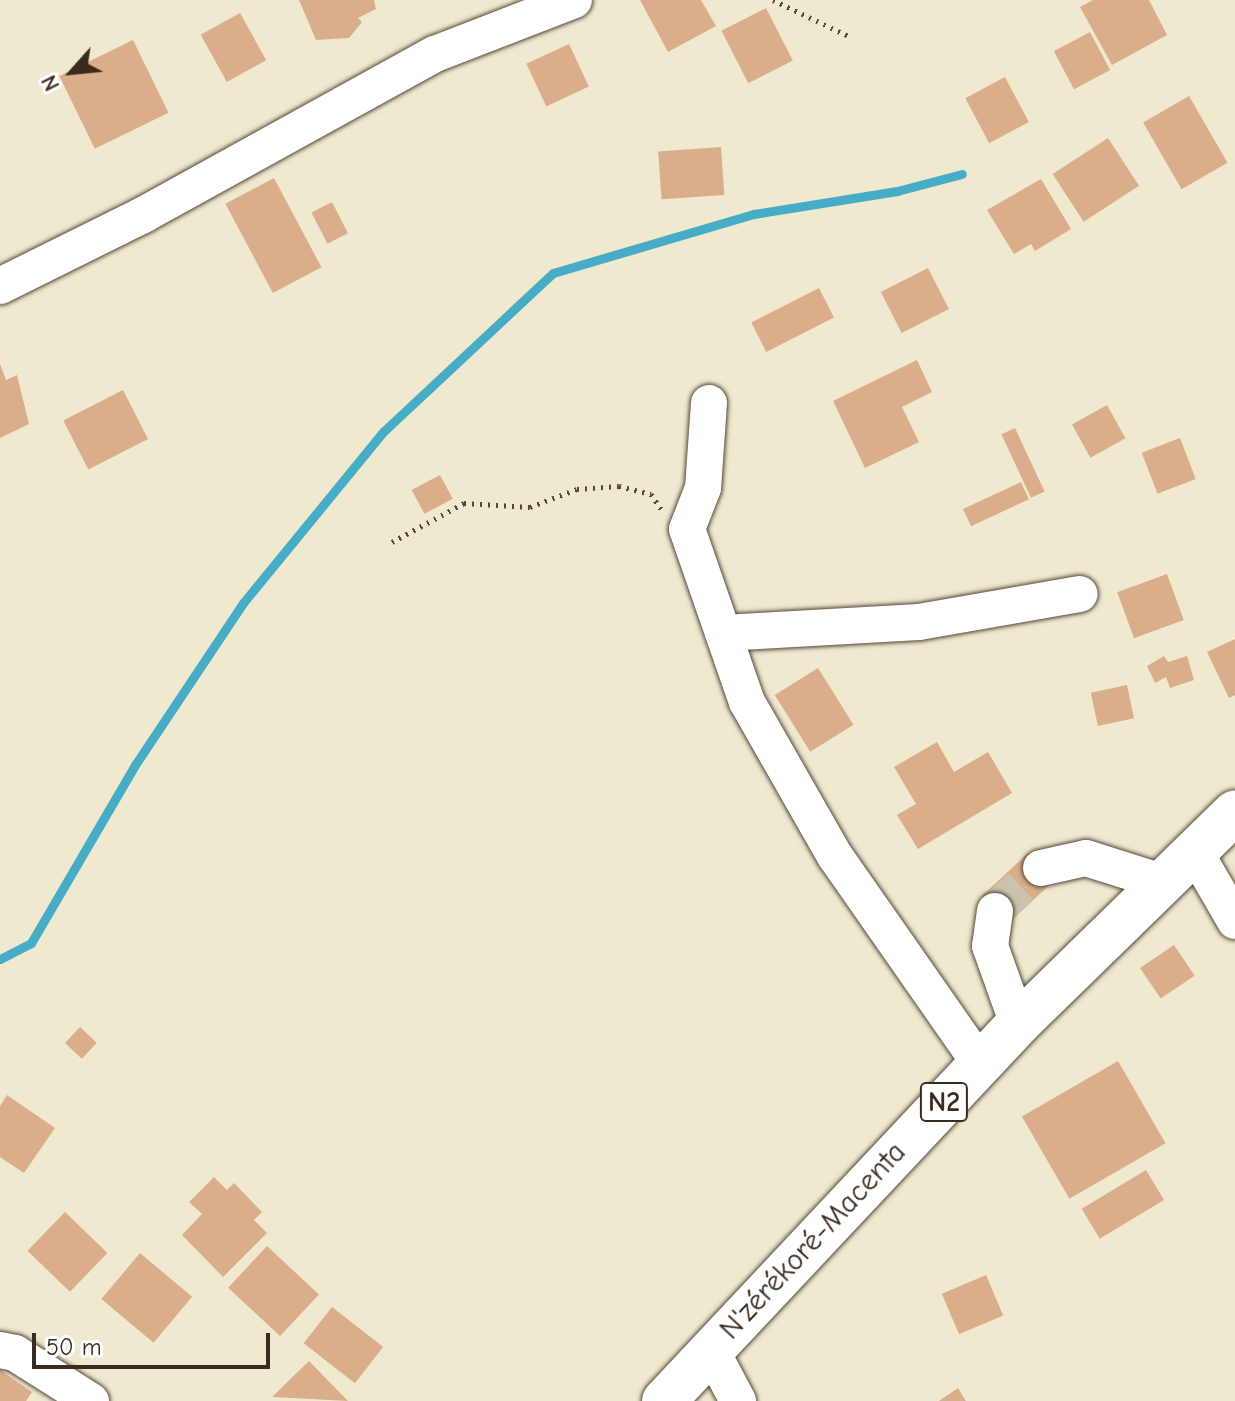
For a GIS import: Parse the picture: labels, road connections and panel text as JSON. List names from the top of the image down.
{
  "streets": {
    "highway": ["N2", "N'zérékoré-Macenta"]
  },
  "scale_bar": "50 m",
  "north": "bottom left"
}
